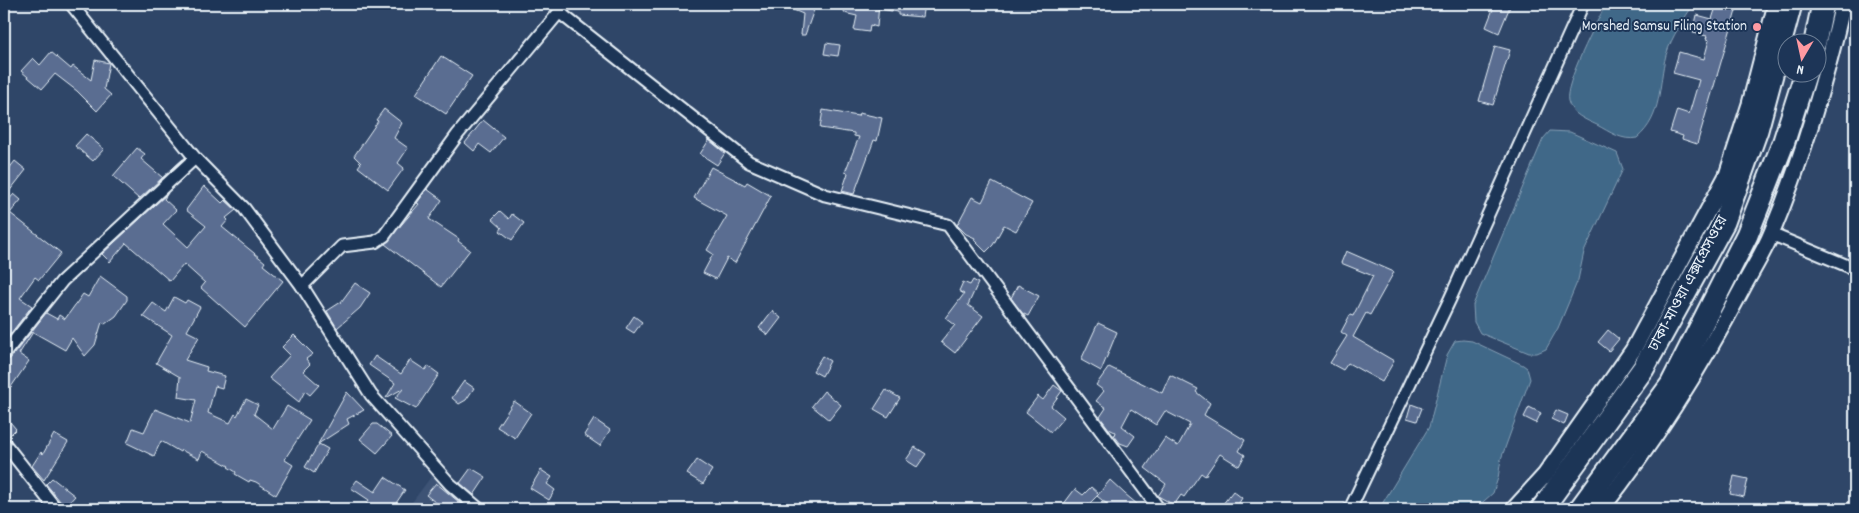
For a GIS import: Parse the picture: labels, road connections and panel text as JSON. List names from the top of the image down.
{
  "streets": {
    "highway": ["ঢাকা-মাওয়া এক্সপ্রেসওয়ে"]
  },
  "places": ["Morshed Samsu Filing Station"],
  "north": "bottom"
}
